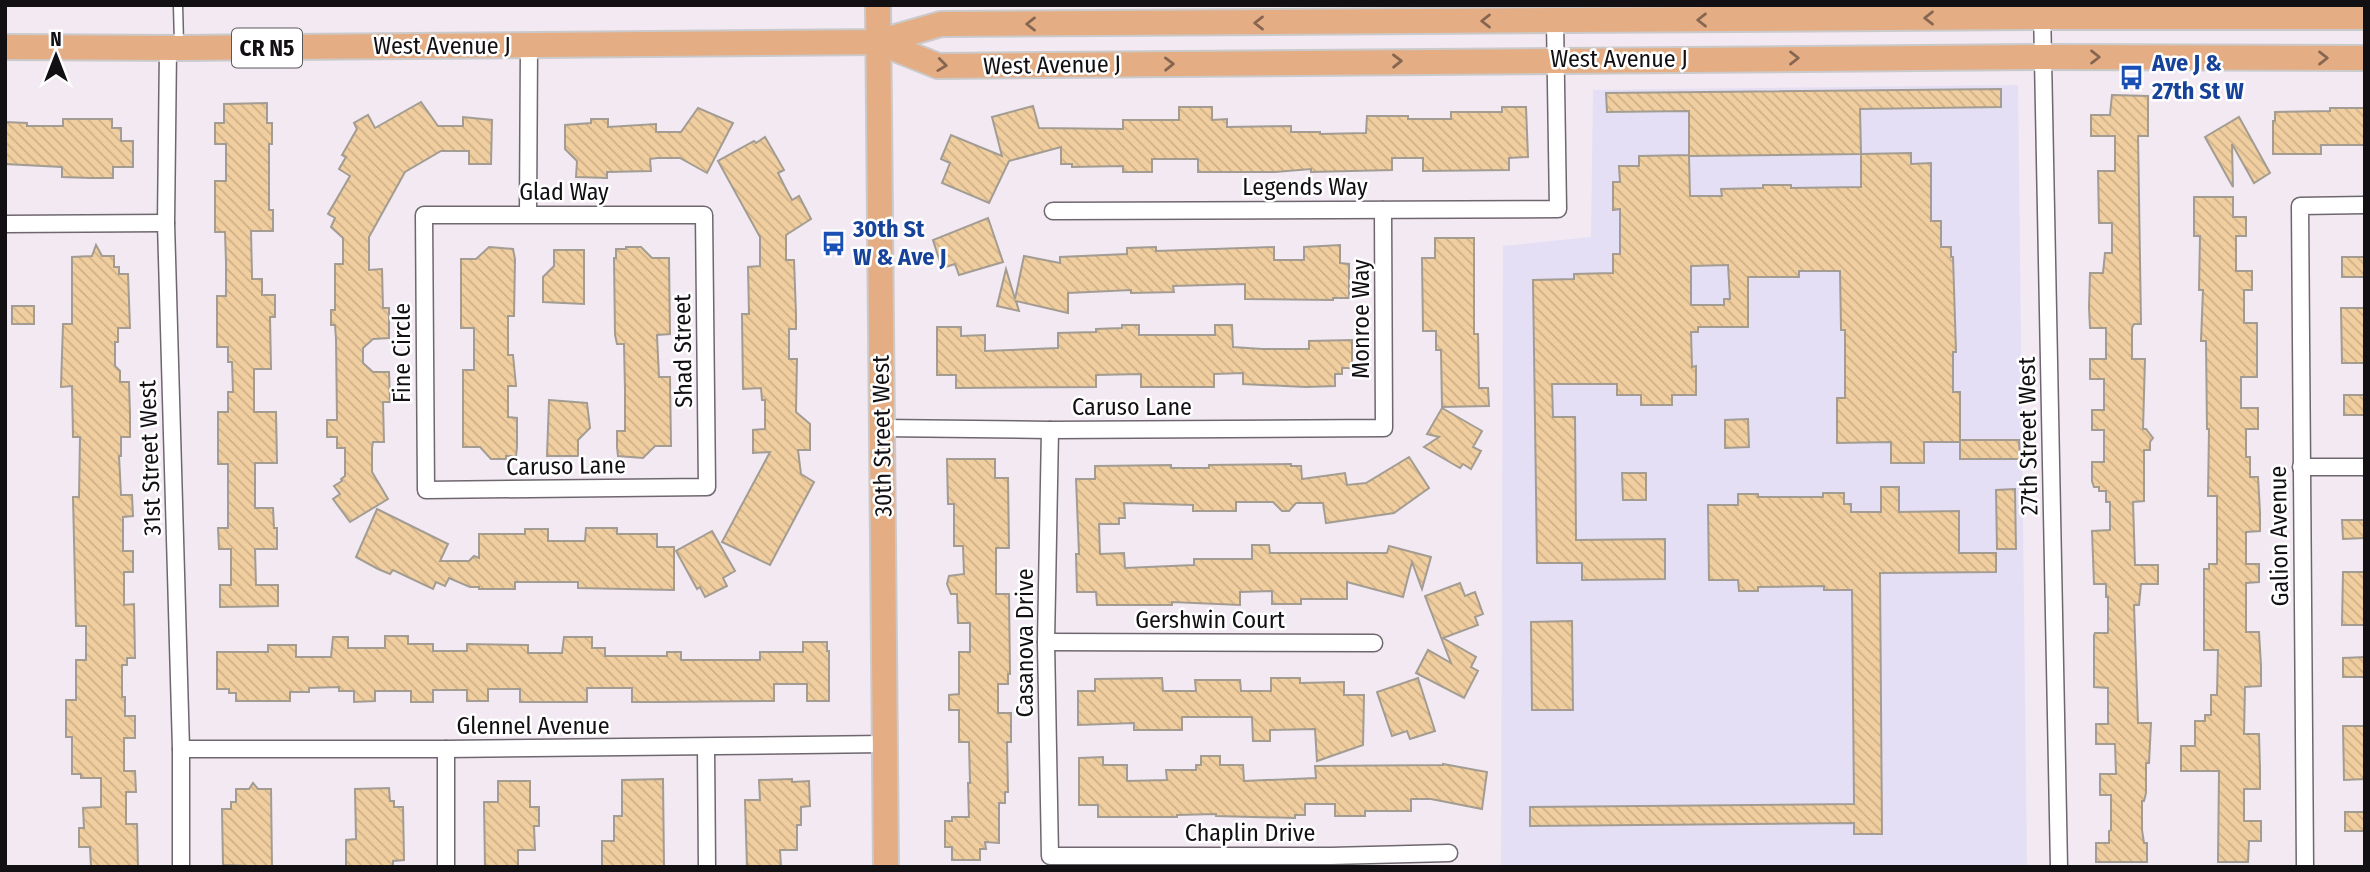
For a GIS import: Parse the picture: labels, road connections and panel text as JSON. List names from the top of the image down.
{
  "streets": {
    "main road": ["West Avenue J", "CR N5", "30th Street West"],
    "street": [
      "Legends Way",
      "Glad Way",
      "Monroe Way",
      "Shad Street",
      "Fine Circle",
      "Caruso Lane",
      "27th Street West",
      "31st Street West",
      "Galion Avenue",
      "Gershwin Court",
      "Casanova Drive",
      "Glennel Avenue",
      "Chaplin Drive"
    ]
  },
  "crossings": [
    ["West Avenue J", "Legends Way"],
    ["West Avenue J", "30th Street West"],
    ["West Avenue J", "27th Street West"],
    ["West Avenue J", "31st Street West"],
    ["Legends Way", "Monroe Way"],
    ["Glad Way", "Shad Street"],
    ["Glad Way", "Fine Circle"],
    ["Monroe Way", "Caruso Lane"],
    ["Shad Street", "Caruso Lane"],
    ["Fine Circle", "Caruso Lane"],
    ["Caruso Lane", "30th Street West"],
    ["Caruso Lane", "Casanova Drive"],
    ["30th Street West", "Glennel Avenue"],
    ["31st Street West", "Glennel Avenue"],
    ["Gershwin Court", "Casanova Drive"],
    ["Casanova Drive", "Chaplin Drive"]
  ],
  "places": {
    "bus stop": ["Ave J & 27th St W", "30th St W & Ave J"]
  },
  "north": "top"
}
